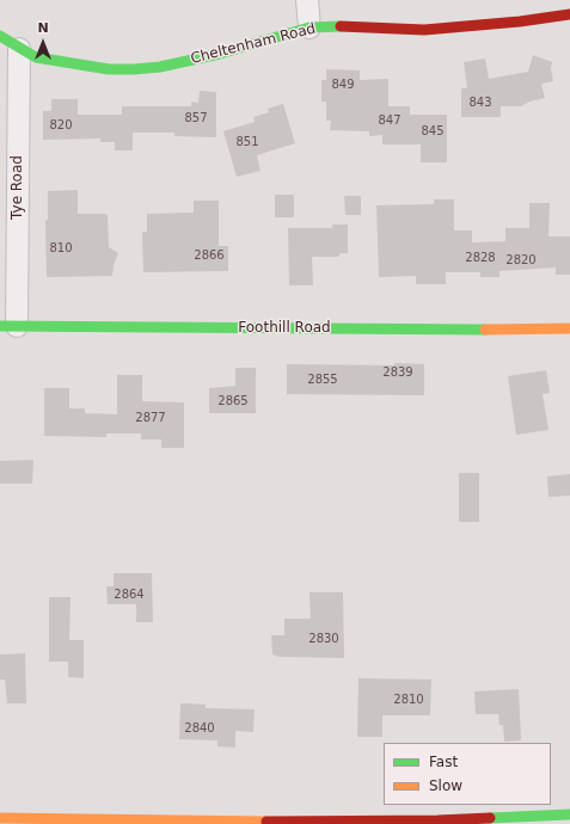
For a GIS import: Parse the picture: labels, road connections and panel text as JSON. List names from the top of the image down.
{
  "streets": {
    "street": ["Cheltenham Road", "Tye Road", "Foothill Road"]
  },
  "crossings": [
    ["Cheltenham Road", "Tye Road"],
    ["Tye Road", "Foothill Road"]
  ],
  "house_numbers": [
    "849",
    "843",
    "857",
    "847",
    "820",
    "845",
    "851",
    "810",
    "2866",
    "2828",
    "2820",
    "2839",
    "2855",
    "2865",
    "2877",
    "2864",
    "2830",
    "2810",
    "2840"
  ],
  "legend": ["Fast", "Slow"],
  "north": "top"
}
